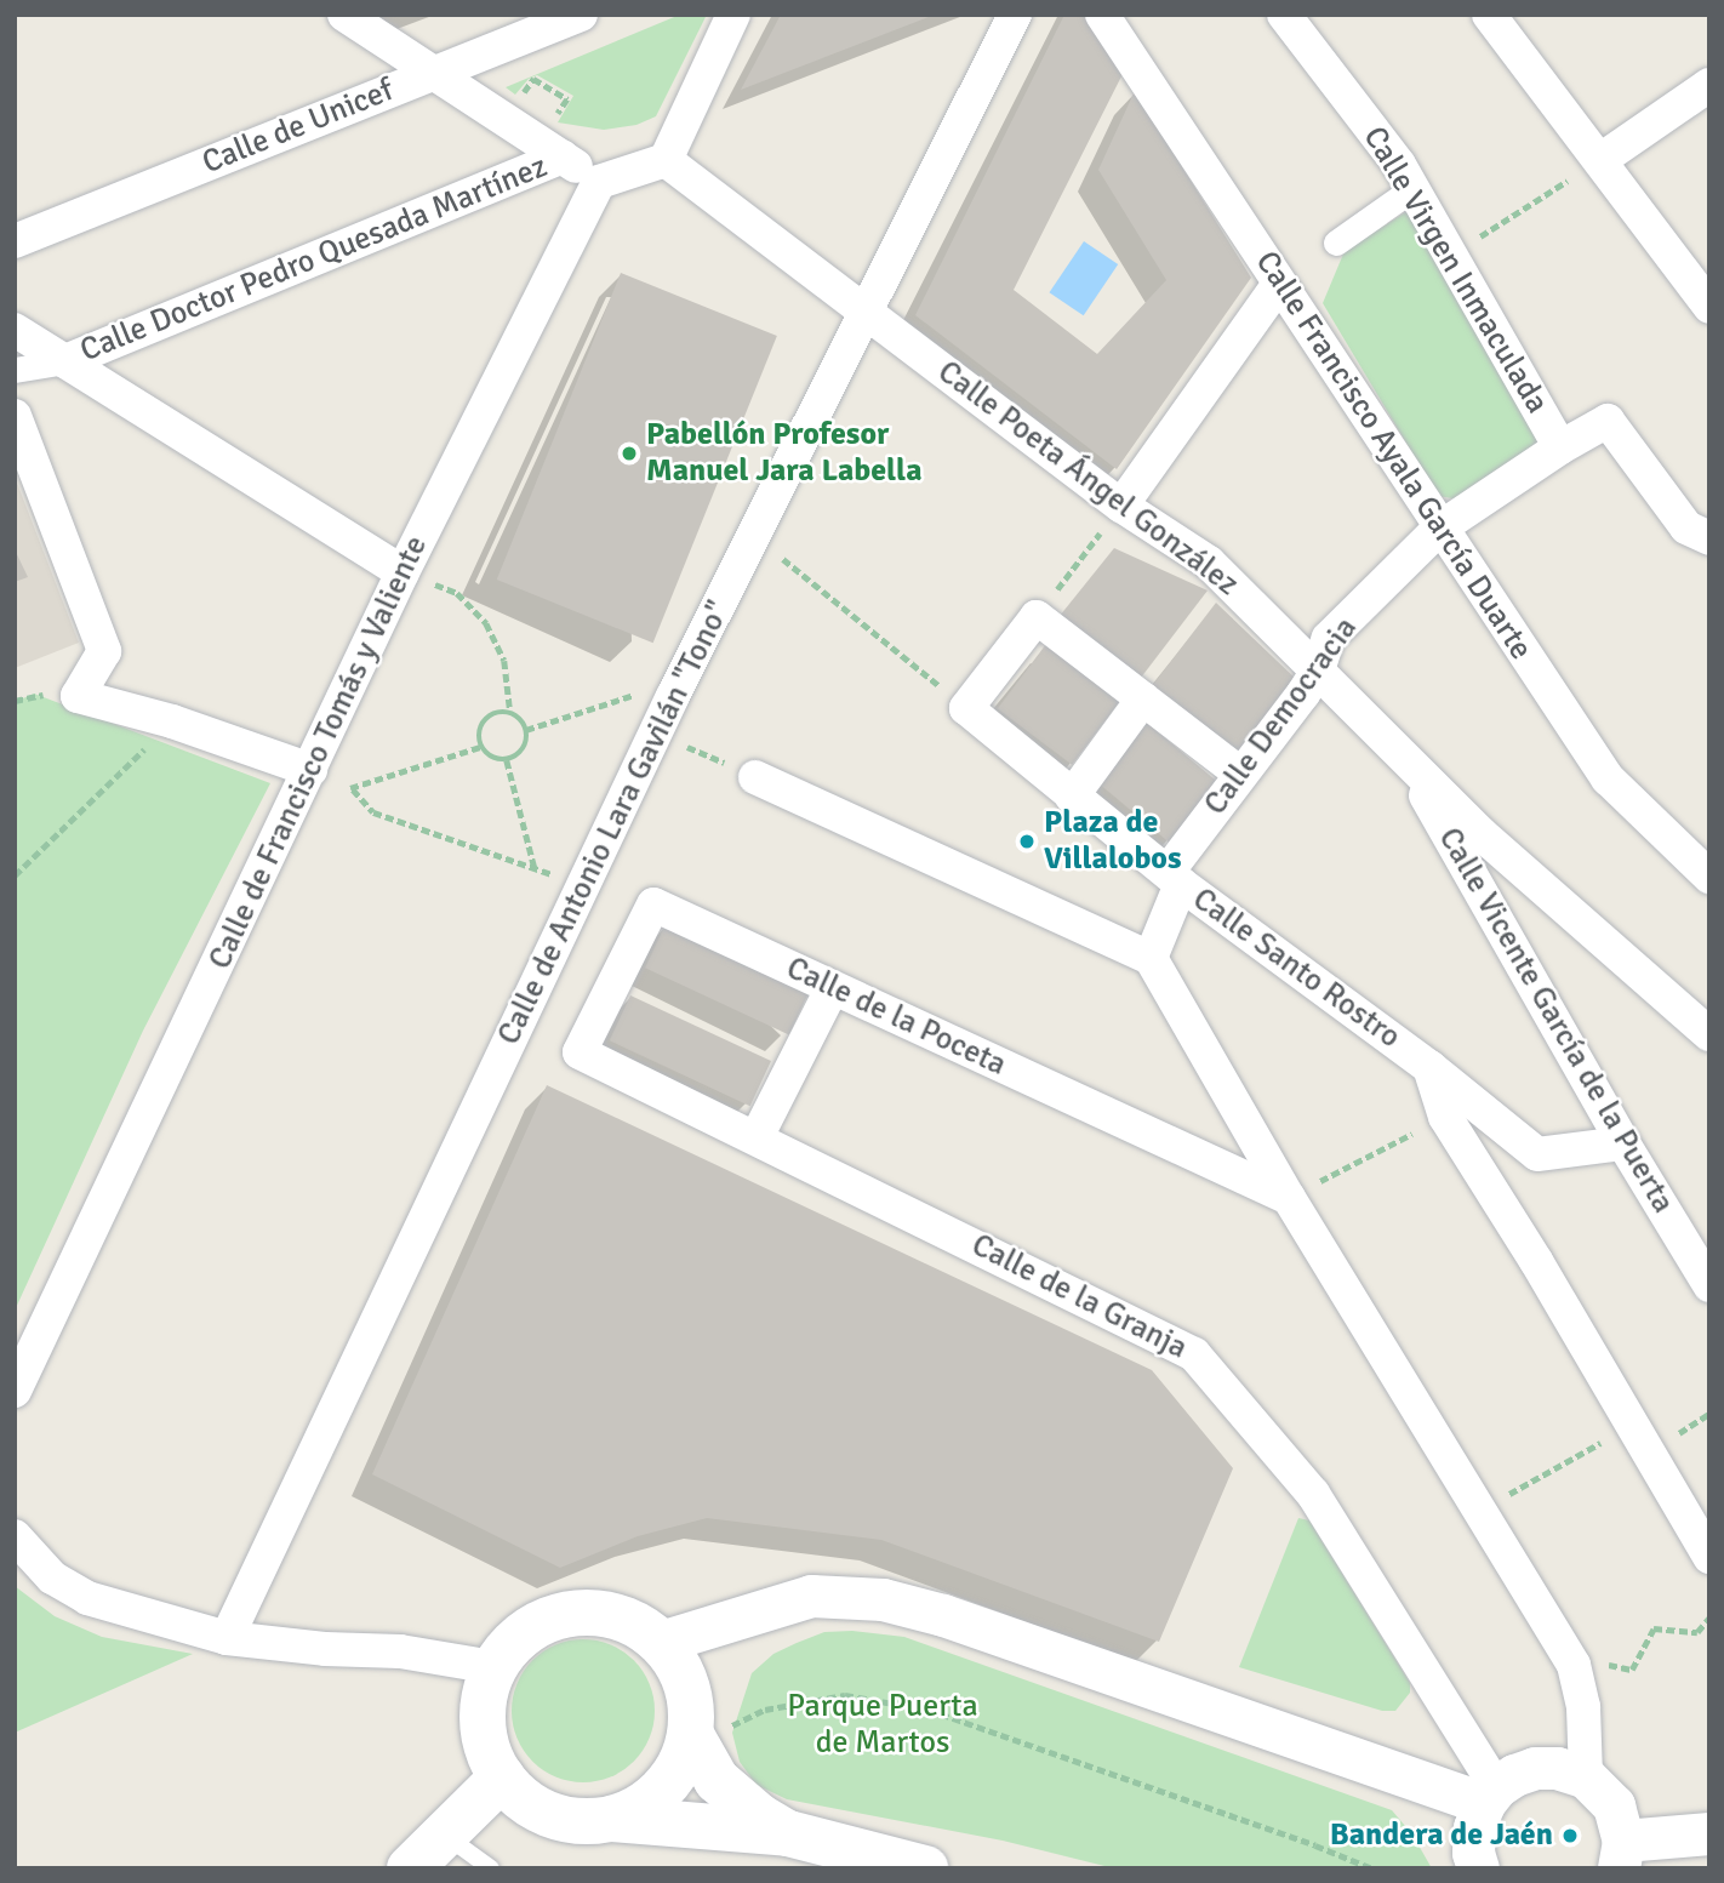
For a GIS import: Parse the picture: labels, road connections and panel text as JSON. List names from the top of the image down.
{
  "streets": {
    "street": [
      "Calle de Unicef",
      "Calle Doctor Pedro Quesada Martínez",
      "Calle Virgen Inmaculada",
      "Calle Francisco Ayala García Duarte",
      "Calle Poeta Ángel González",
      "Calle Democracia",
      "Calle de Francisco Tomás y Valiente",
      "Calle de Antonio Lara Gavilán \"Tono\"",
      "Calle Santo Rostro",
      "Calle de la Poceta",
      "Calle Vicente García de la Puerta",
      "Calle de la Granja"
    ]
  },
  "crossings": [
    ["Calle Virgen Inmaculada", "Calle Democracia"],
    ["Calle Francisco Ayala García Duarte", "Calle Democracia"],
    ["Calle Poeta Ángel González", "Calle Democracia"],
    ["Calle Poeta Ángel González", "Calle de Antonio Lara Gavilán \"Tono\""],
    ["Calle Poeta Ángel González", "Calle Vicente García de la Puerta"],
    ["Calle Democracia", "Calle Santo Rostro"],
    ["Calle Santo Rostro", "Calle Vicente García de la Puerta"],
    ["Calle de la Poceta", "Calle de la Granja"]
  ],
  "parks": ["Parque Puerta de Martos"],
  "places": ["Pabellón Profesor Manuel Jara Labella", "Plaza de Villalobos", "Bandera de Jaén"]
}
